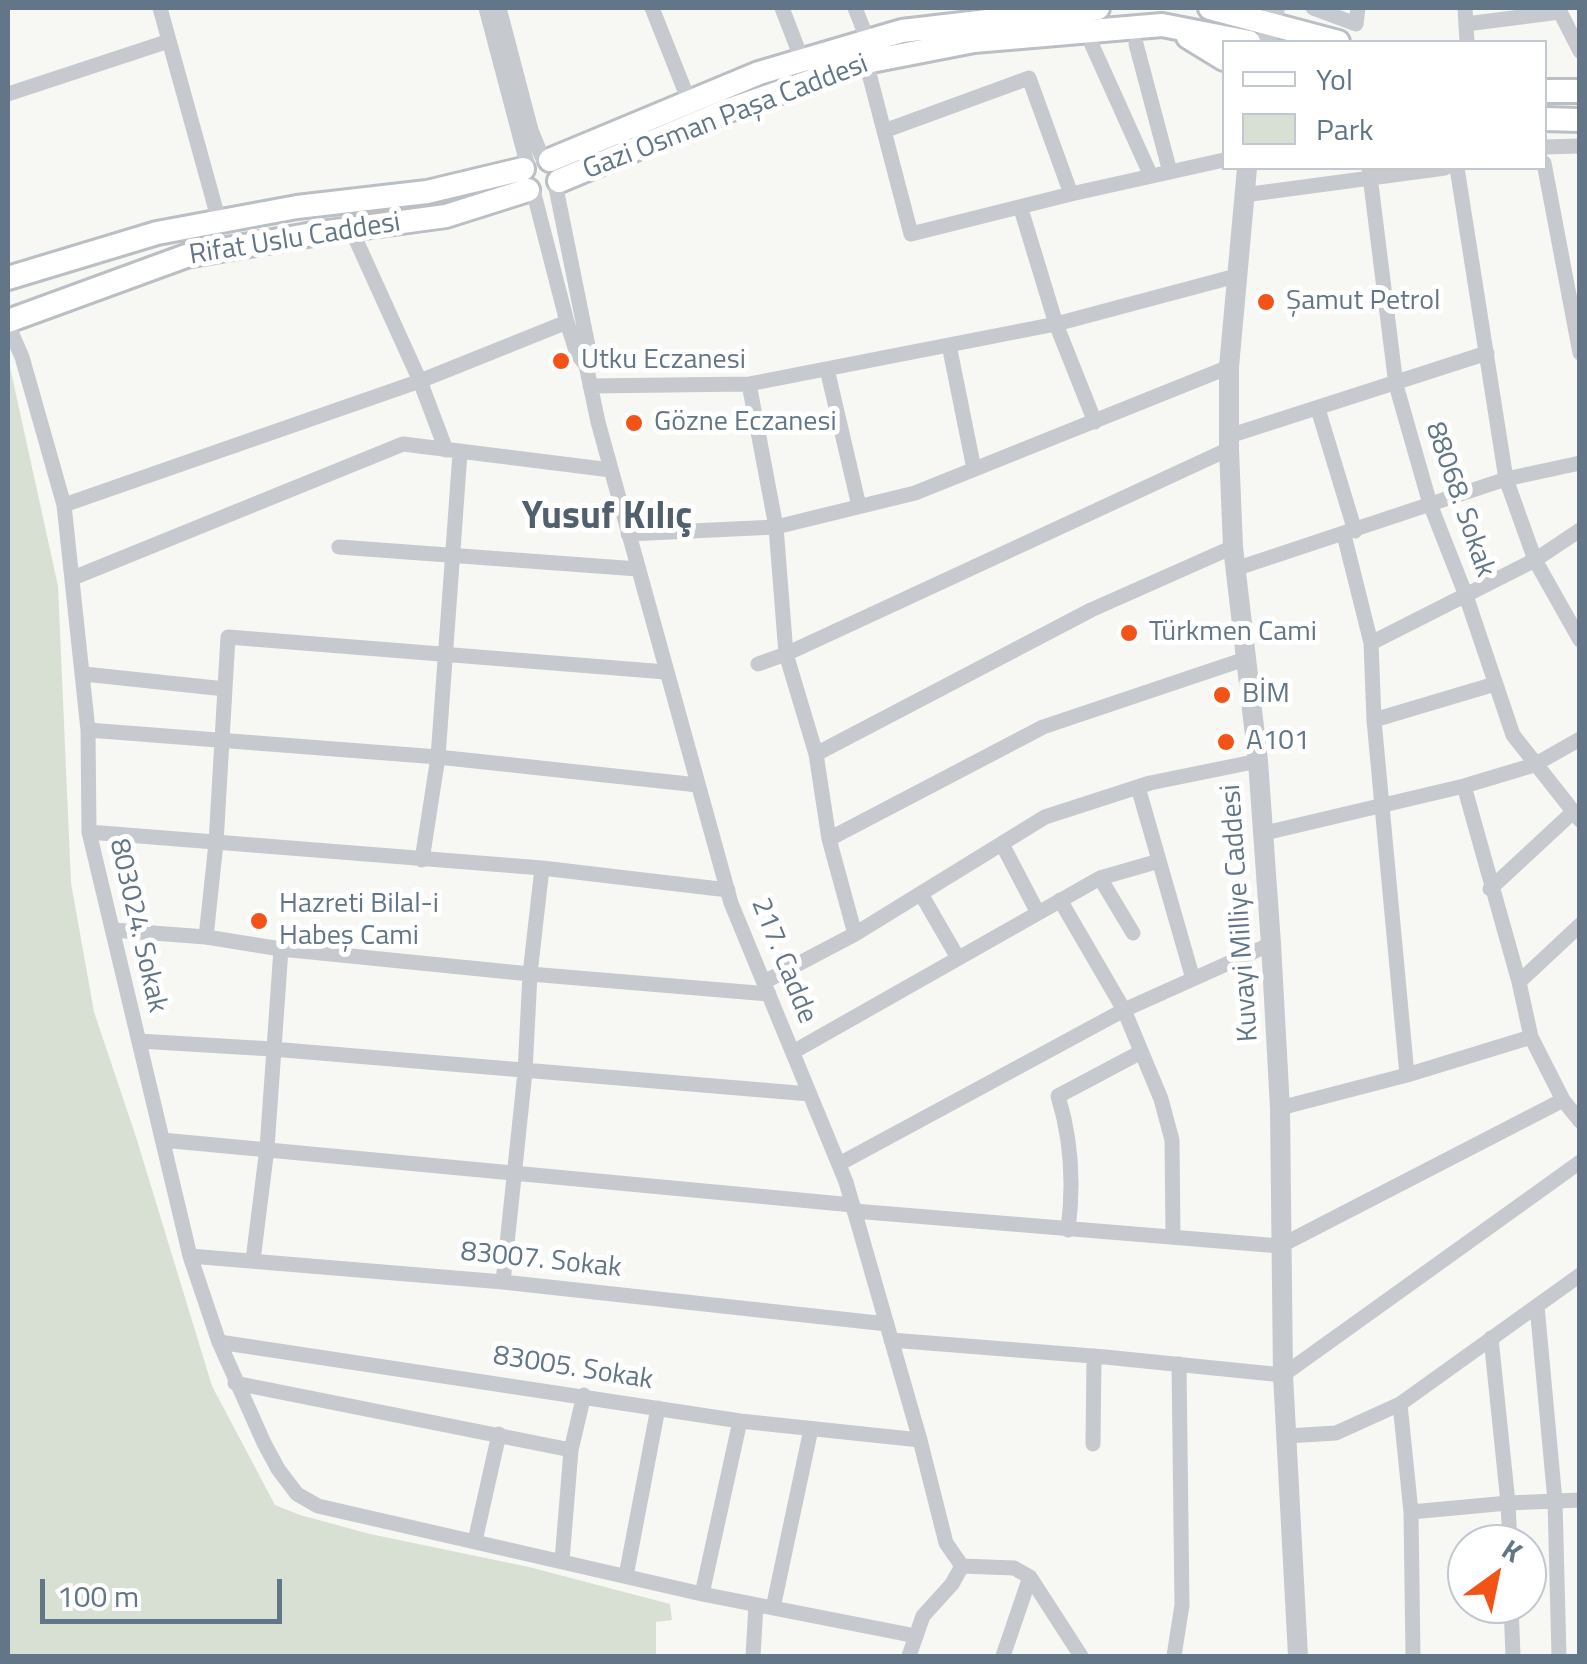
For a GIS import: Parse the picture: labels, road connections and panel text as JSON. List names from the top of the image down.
{
  "streets": {
    "main road": ["Gazi Osman Paşa Caddesi", "Rifat Uslu Caddesi"],
    "street": [
      "88068. Sokak",
      "Kuvayi Milliye Caddesi",
      "803024. Sokak",
      "217. Cadde",
      "83007. Sokak",
      "83005. Sokak"
    ]
  },
  "crossings": [
    ["Gazi Osman Paşa Caddesi", "Rifat Uslu Caddesi"],
    ["Gazi Osman Paşa Caddesi", "217. Cadde"],
    ["Rifat Uslu Caddesi", "803024. Sokak"],
    ["Rifat Uslu Caddesi", "217. Cadde"],
    ["Kuvayi Milliye Caddesi", "83007. Sokak"],
    ["803024. Sokak", "83007. Sokak"],
    ["803024. Sokak", "83005. Sokak"],
    ["217. Cadde", "83007. Sokak"],
    ["217. Cadde", "83005. Sokak"]
  ],
  "districts": ["Yusuf Kılıç"],
  "places": [
    "Şamut Petrol",
    "Utku Eczanesi",
    "Gözne Eczanesi",
    "Türkmen Cami",
    "BİM",
    "A101",
    "Hazreti Bilal-i Habeş Cami"
  ],
  "legend": ["Yol", "Park"],
  "scale_bar": "100 m",
  "north": "top right"
}
